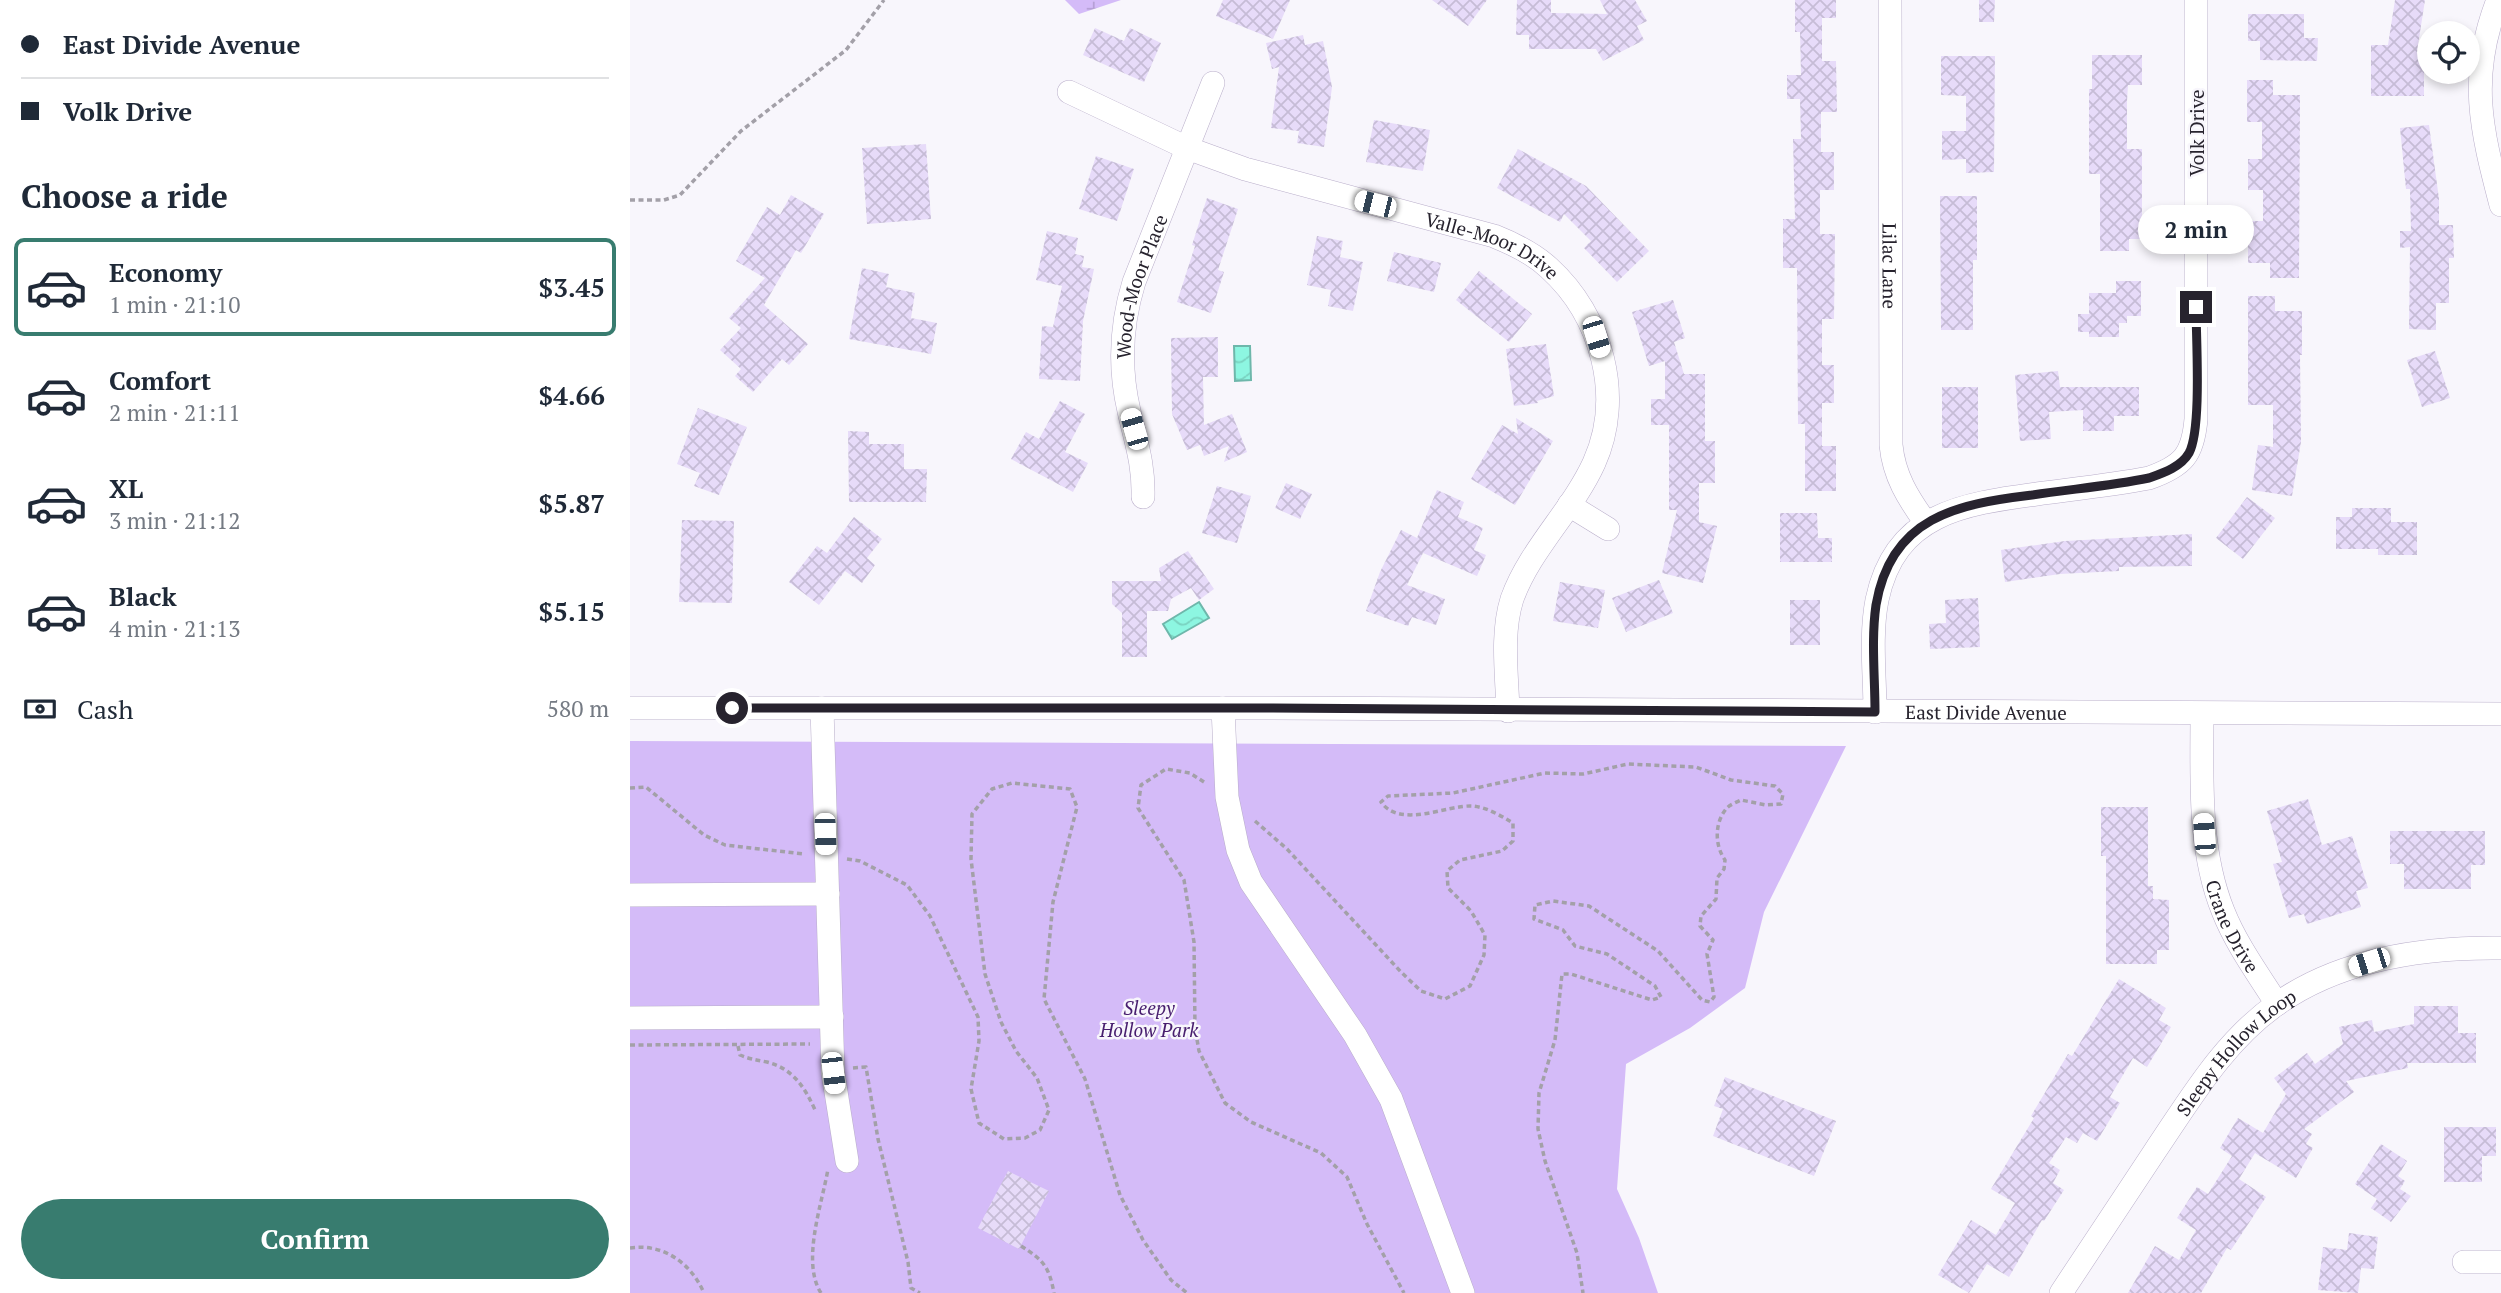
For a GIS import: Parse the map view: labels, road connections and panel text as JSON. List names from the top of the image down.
{
  "streets": {
    "street": [
      "Volk Drive",
      "Valle-Moor Drive",
      "Lilac Lane",
      "Wood-Moor Place",
      "East Divide Avenue",
      "Crane Drive",
      "Sleepy Hollow Loop"
    ]
  },
  "crossings": [
    ["Volk Drive", "Lilac Lane"],
    ["Volk Drive", "East Divide Avenue"],
    ["Valle-Moor Drive", "Wood-Moor Place"],
    ["Valle-Moor Drive", "East Divide Avenue"],
    ["East Divide Avenue", "Crane Drive"],
    ["Crane Drive", "Sleepy Hollow Loop"]
  ],
  "parks": ["Sleepy Hollow Park"],
  "page": {
    "banner": ["East Divide Avenue", "Volk Drive"],
    "heading": "Choose a ride",
    "bubble": "2 min",
    "list": [
      {
        "name": "Economy",
        "note": "1 min · 21:10",
        "value": "$3.45"
      },
      {
        "name": "Comfort",
        "note": "2 min · 21:11",
        "value": "$4.66"
      },
      {
        "name": "XL",
        "note": "3 min · 21:12",
        "value": "$5.87"
      },
      {
        "name": "Black",
        "note": "4 min · 21:13",
        "value": "$5.15"
      }
    ],
    "pay": ["Cash", "580 m"],
    "buttons": "Confirm"
  }
}
